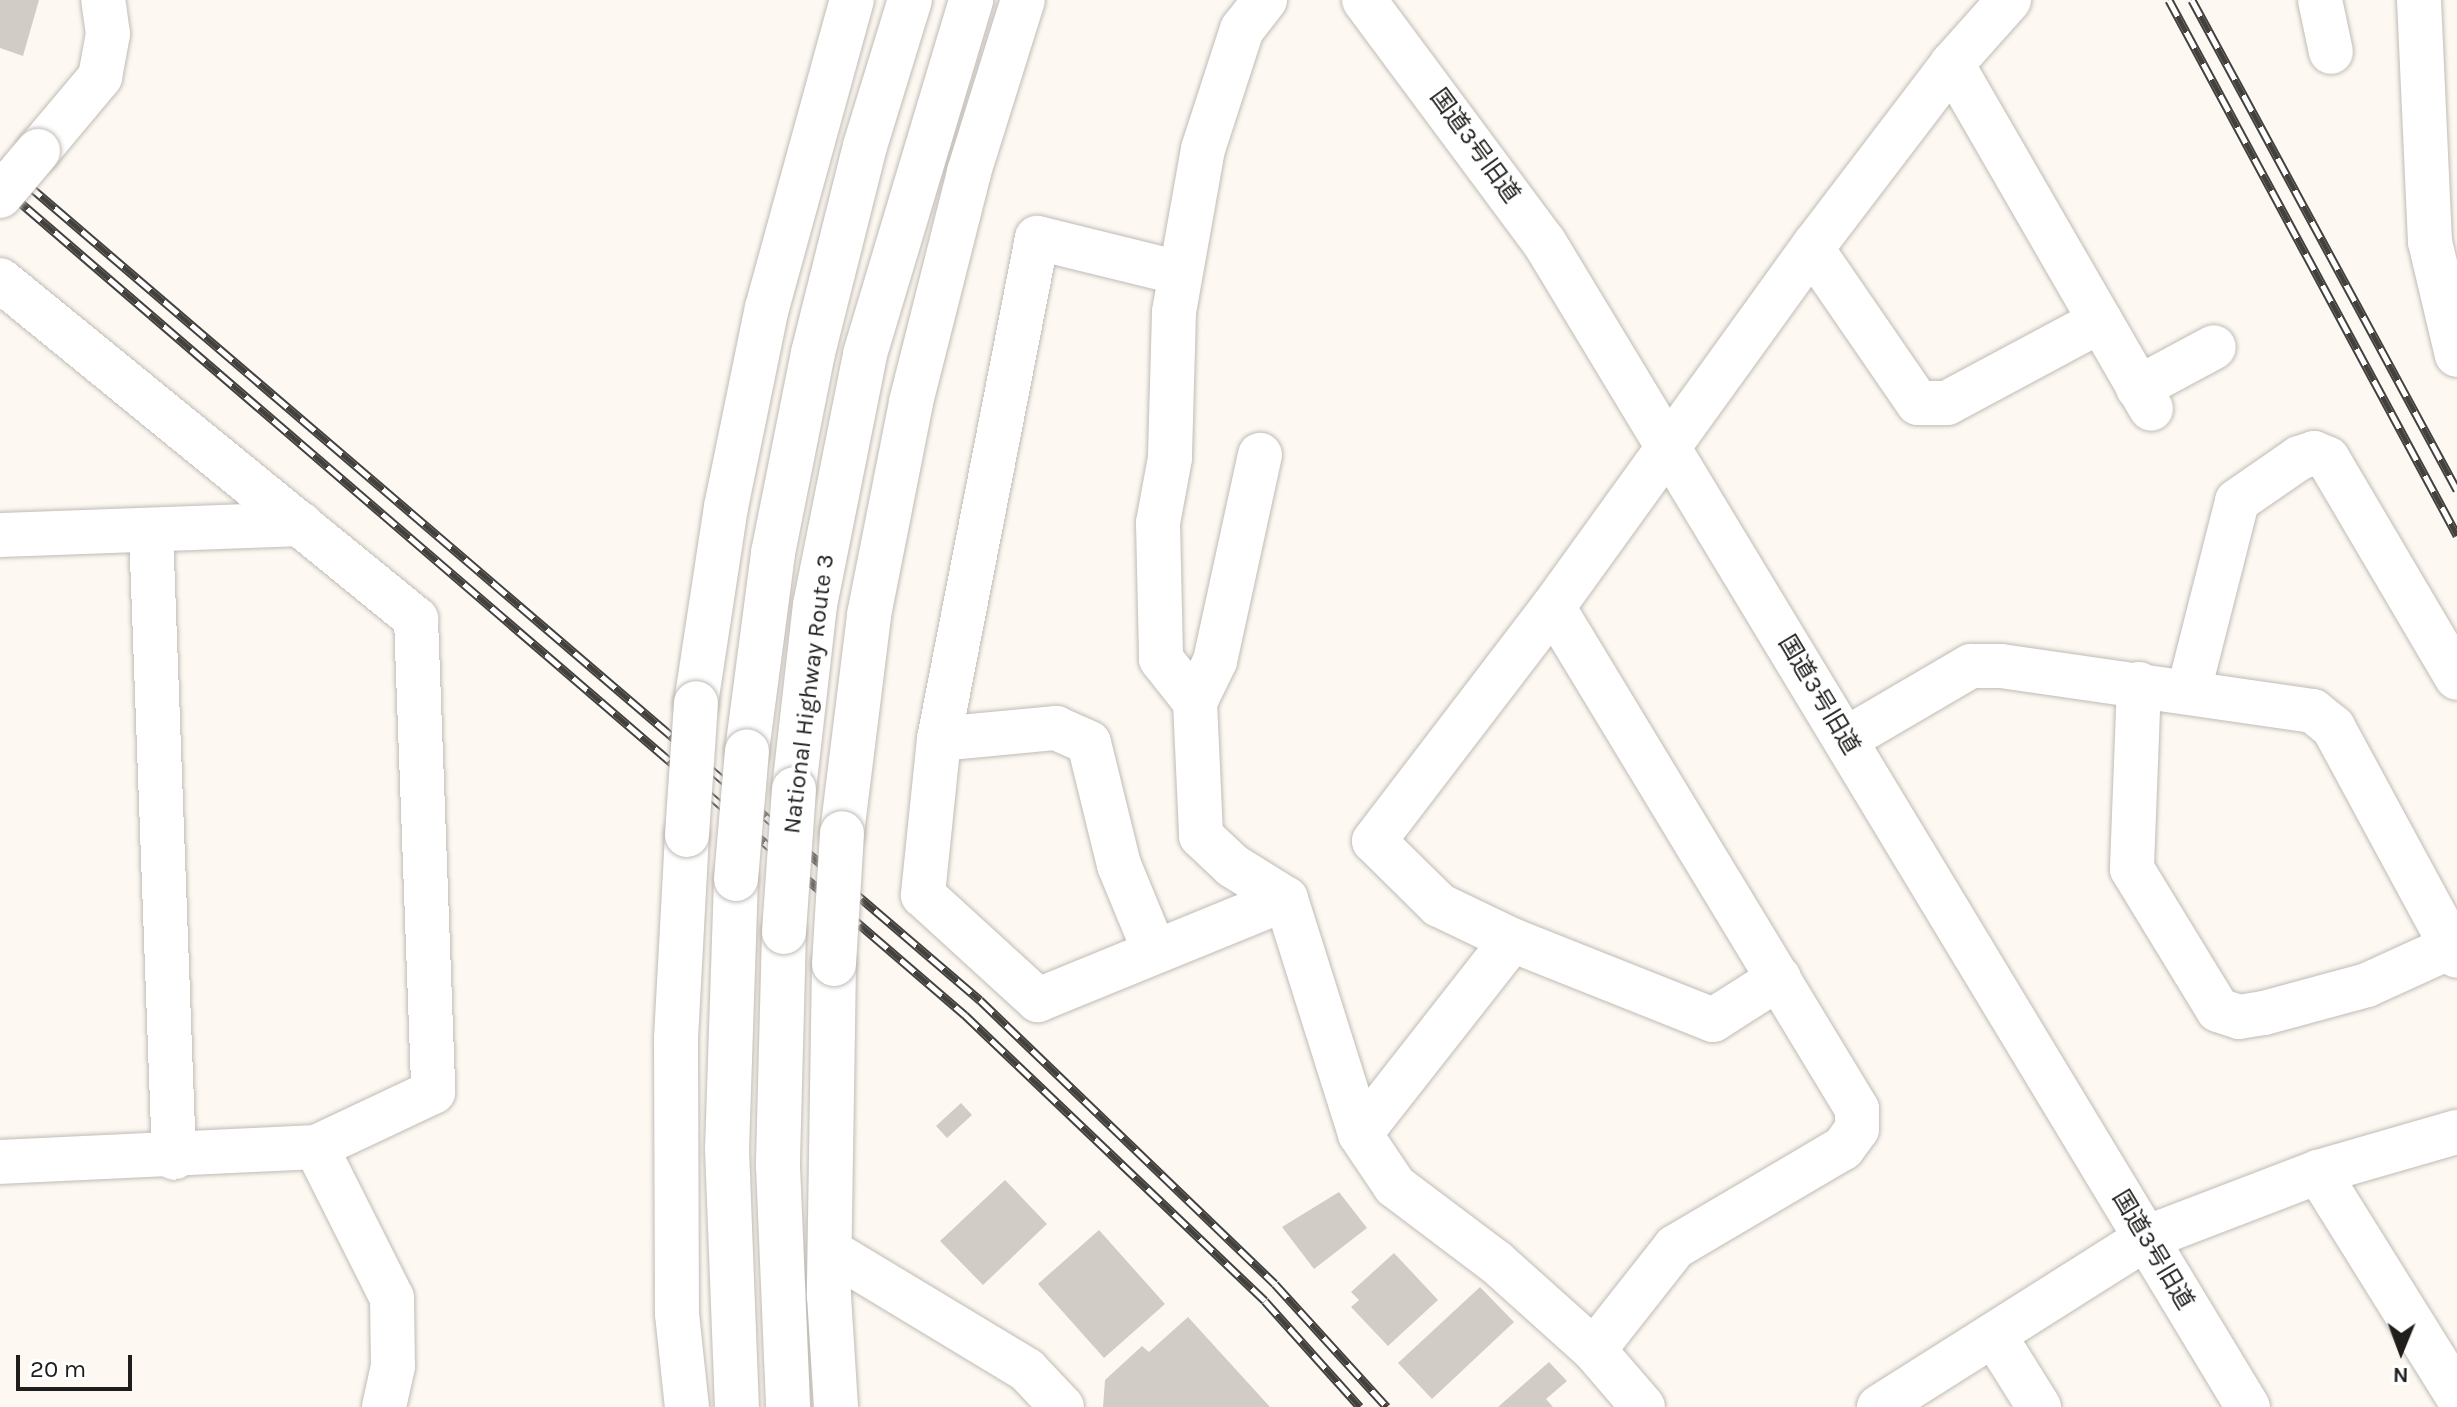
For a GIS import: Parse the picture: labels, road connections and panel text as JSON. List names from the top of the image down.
{
  "streets": {
    "main road": ["国道3号旧道", "National Highway Route 3"]
  },
  "scale_bar": "20 m",
  "north": "bottom"
}
